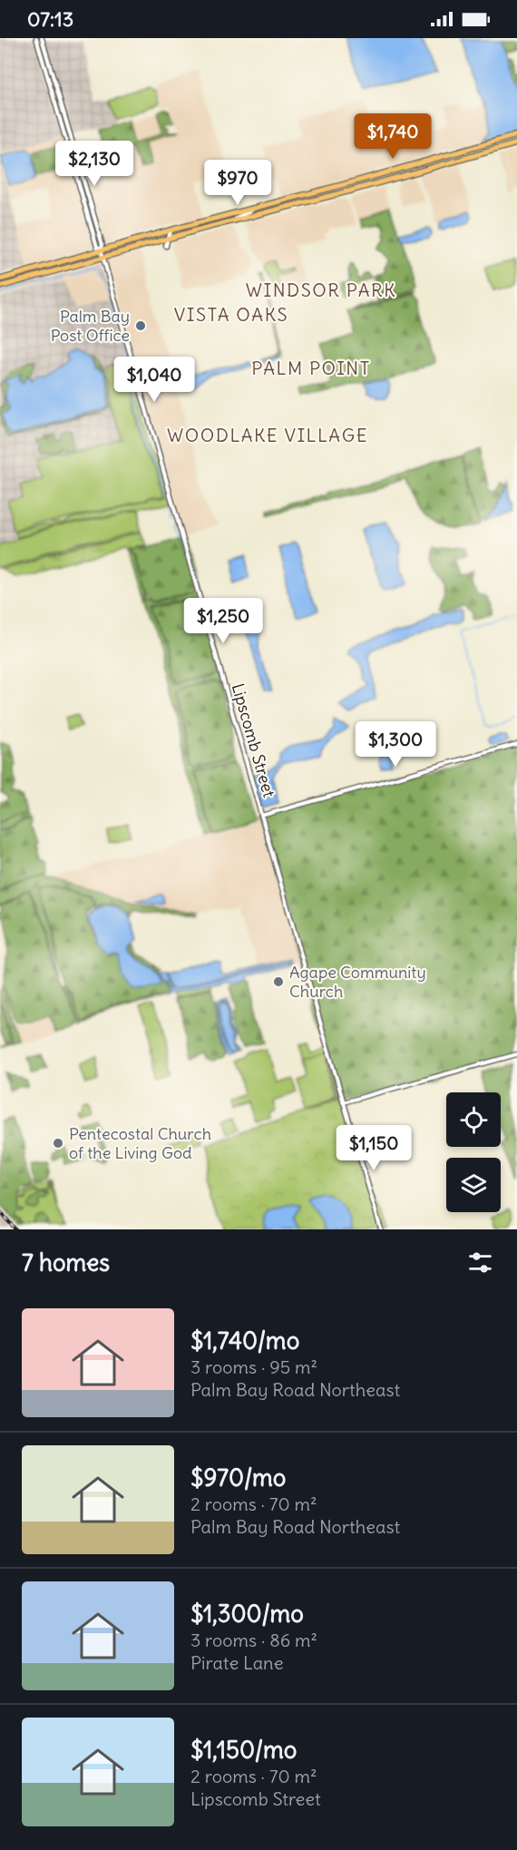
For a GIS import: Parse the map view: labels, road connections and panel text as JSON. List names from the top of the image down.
{
  "streets": {
    "street": ["Lipscomb Street"]
  },
  "districts": [
    "WINDSOR PARK",
    "VISTA OAKS",
    "PALM POINT",
    "WOODLAKE VILLAGE"
  ],
  "places": ["Palm Bay Post Office", "Agape Community Church", "Pentecostal Church of the Living God"],
  "page": {
    "status": "07:13",
    "price": [
      "$1,740",
      "$2,130",
      "$970",
      "$1,040",
      "$1,250",
      "$1,300",
      "$1,150"
    ],
    "heading": "7 homes",
    "list": [
      {
        "name": "$1,740/mo",
        "note": "3 rooms · 95 m² · Palm Bay Road Northeast"
      },
      {
        "name": "$970/mo",
        "note": "2 rooms · 70 m² · Palm Bay Road Northeast"
      },
      {
        "name": "$1,300/mo",
        "note": "3 rooms · 86 m² · Pirate Lane"
      },
      {
        "name": "$1,150/mo",
        "note": "2 rooms · 70 m² · Lipscomb Street"
      }
    ]
  }
}
